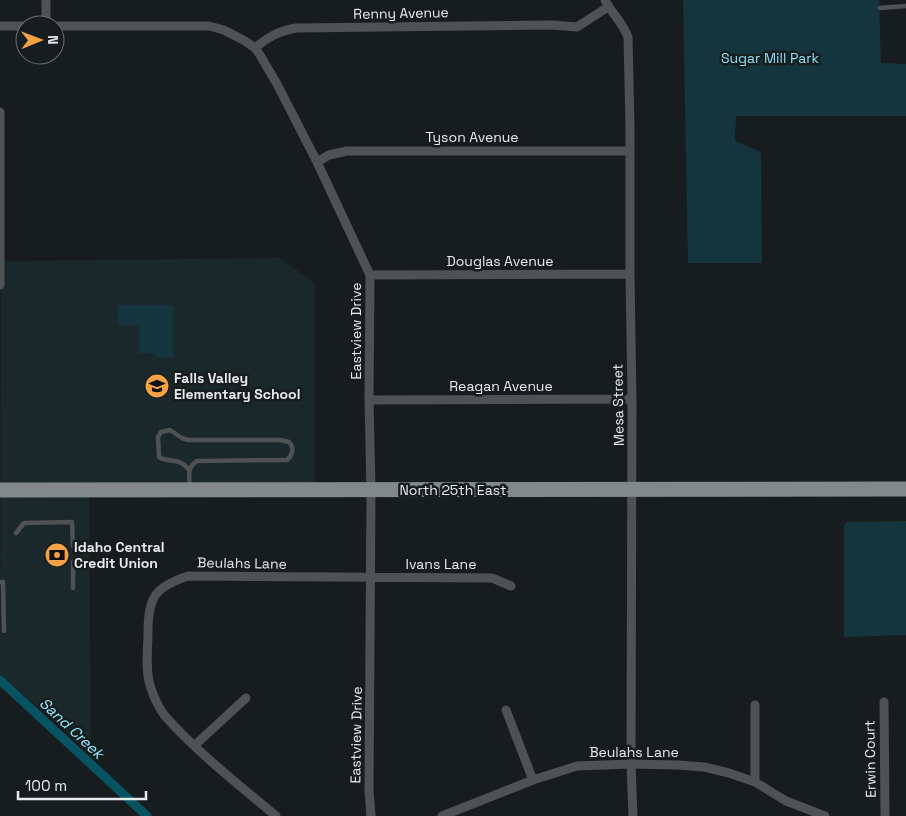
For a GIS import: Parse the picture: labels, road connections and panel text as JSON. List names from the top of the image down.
{
  "streets": {
    "main road": ["North 25th East"],
    "street": [
      "Renny Avenue",
      "Tyson Avenue",
      "Douglas Avenue",
      "Eastview Drive",
      "Reagan Avenue",
      "Mesa Street",
      "Beulahs Lane",
      "Ivans Lane",
      "Erwin Court"
    ]
  },
  "crossings": [
    ["Renny Avenue", "Eastview Drive"],
    ["Renny Avenue", "Mesa Street"],
    ["Tyson Avenue", "Eastview Drive"],
    ["Tyson Avenue", "Mesa Street"],
    ["Douglas Avenue", "Eastview Drive"],
    ["Douglas Avenue", "Mesa Street"],
    ["Eastview Drive", "Reagan Avenue"],
    ["Eastview Drive", "North 25th East"],
    ["Eastview Drive", "Beulahs Lane"],
    ["Eastview Drive", "Ivans Lane"],
    ["Reagan Avenue", "Mesa Street"],
    ["Mesa Street", "North 25th East"],
    ["Mesa Street", "Beulahs Lane"],
    ["Beulahs Lane", "Ivans Lane"]
  ],
  "water": ["Sand Creek"],
  "parks": ["Sugar Mill Park"],
  "places": {
    "school or university": ["Falls Valley Elementary School"],
    "bank": ["Idaho Central Credit Union"]
  },
  "scale_bar": "100 m",
  "north": "right"
}
